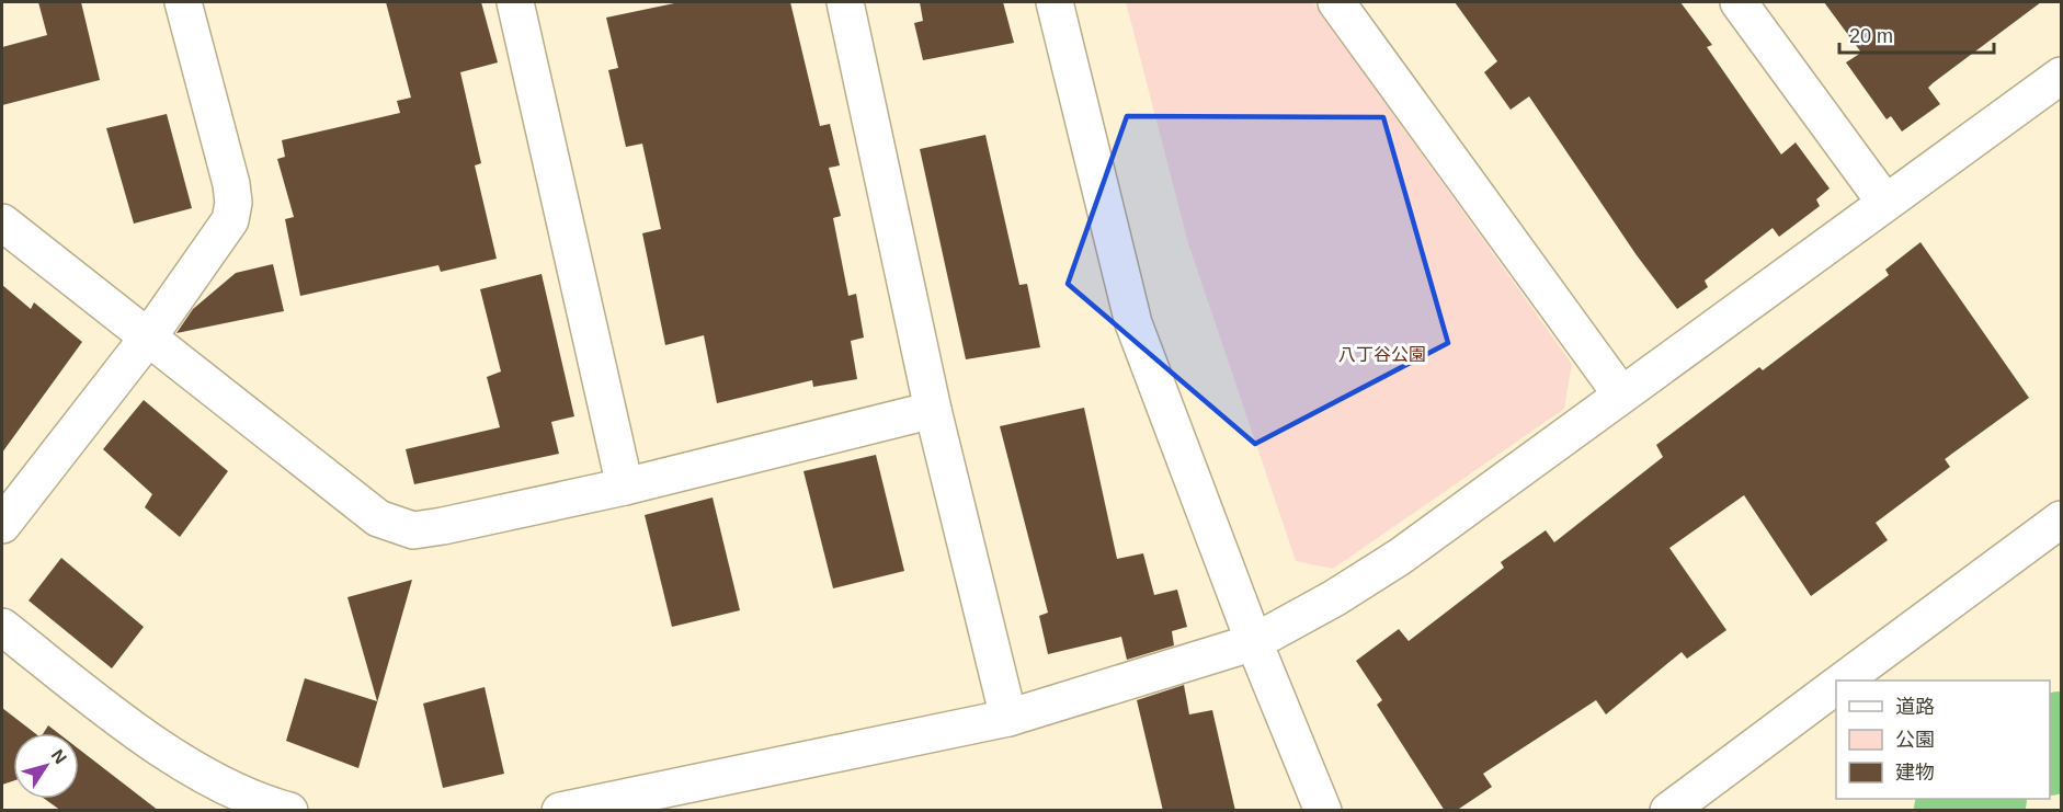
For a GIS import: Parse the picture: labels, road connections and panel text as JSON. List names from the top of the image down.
{
  "parks": ["八丁谷公園"],
  "legend": ["道路", "公園", "建物"],
  "scale_bar": "20 m",
  "north": "top right"
}
